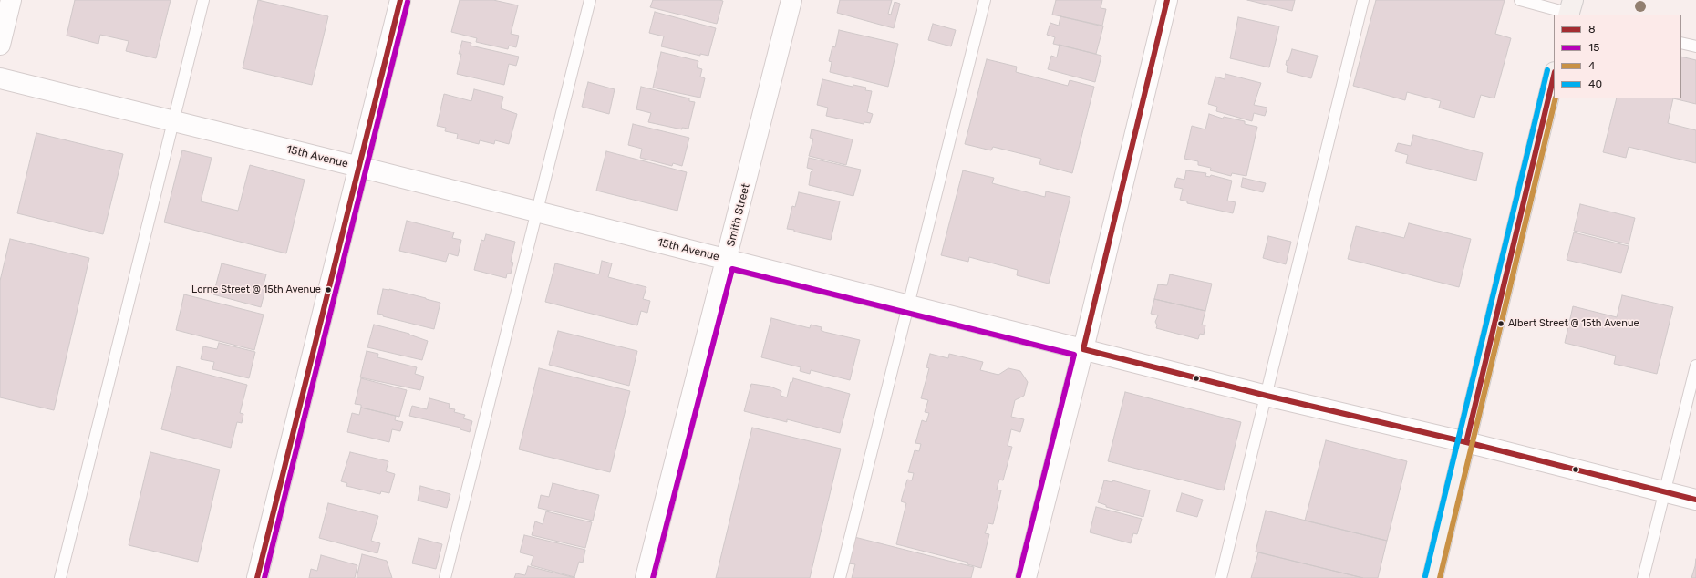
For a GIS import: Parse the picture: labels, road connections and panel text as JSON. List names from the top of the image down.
{
  "streets": {
    "street": ["15th Avenue", "Smith Street"]
  },
  "crossings": [
    ["15th Avenue", "Smith Street"]
  ],
  "places": ["Lorne Street @ 15th Avenue", "Albert Street @ 15th Avenue"],
  "lines": [
    "transit line 8",
    "transit line 15",
    "transit line 40",
    "transit line 4"
  ],
  "legend": [
    "8",
    "15",
    "4",
    "40"
  ]
}
